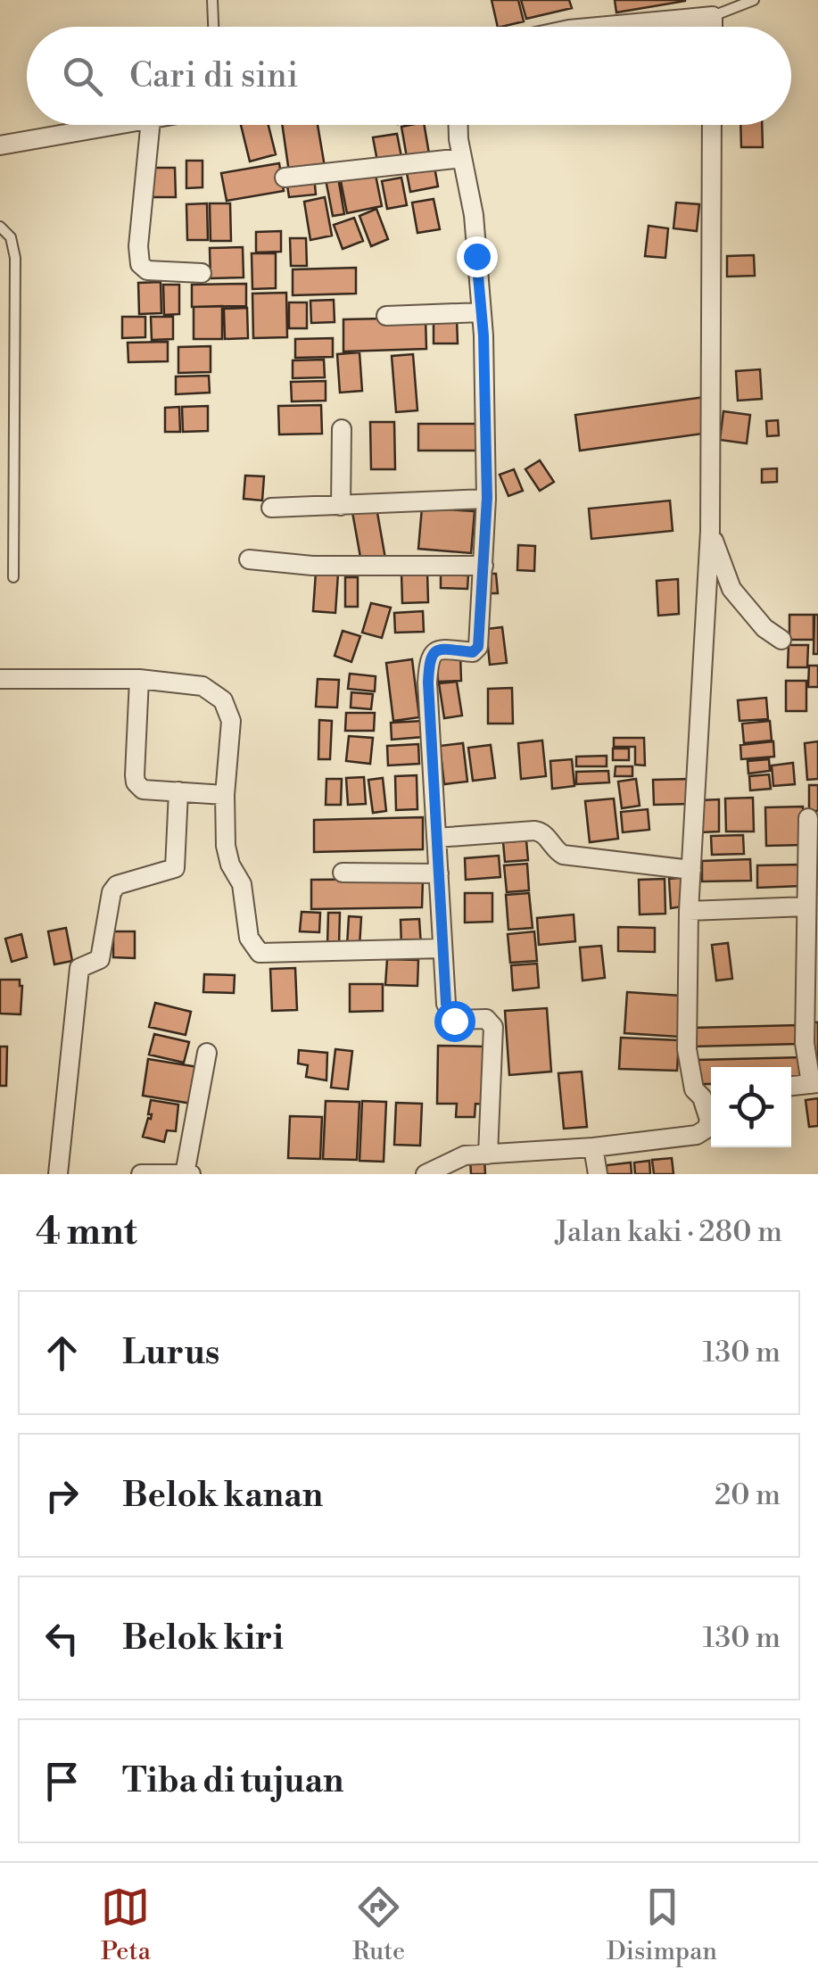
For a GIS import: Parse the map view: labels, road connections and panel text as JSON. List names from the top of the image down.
{
  "page": {
    "search": "Cari di sini",
    "heading": ["4 mnt", "Jalan kaki · 280 m"],
    "list": [
      ["Lurus", "130 m"],
      ["Belok kanan", "20 m"],
      ["Belok kiri", "130 m"],
      "Tiba di tujuan"
    ],
    "nav": ["Peta", "Rute", "Disimpan"]
  }
}
